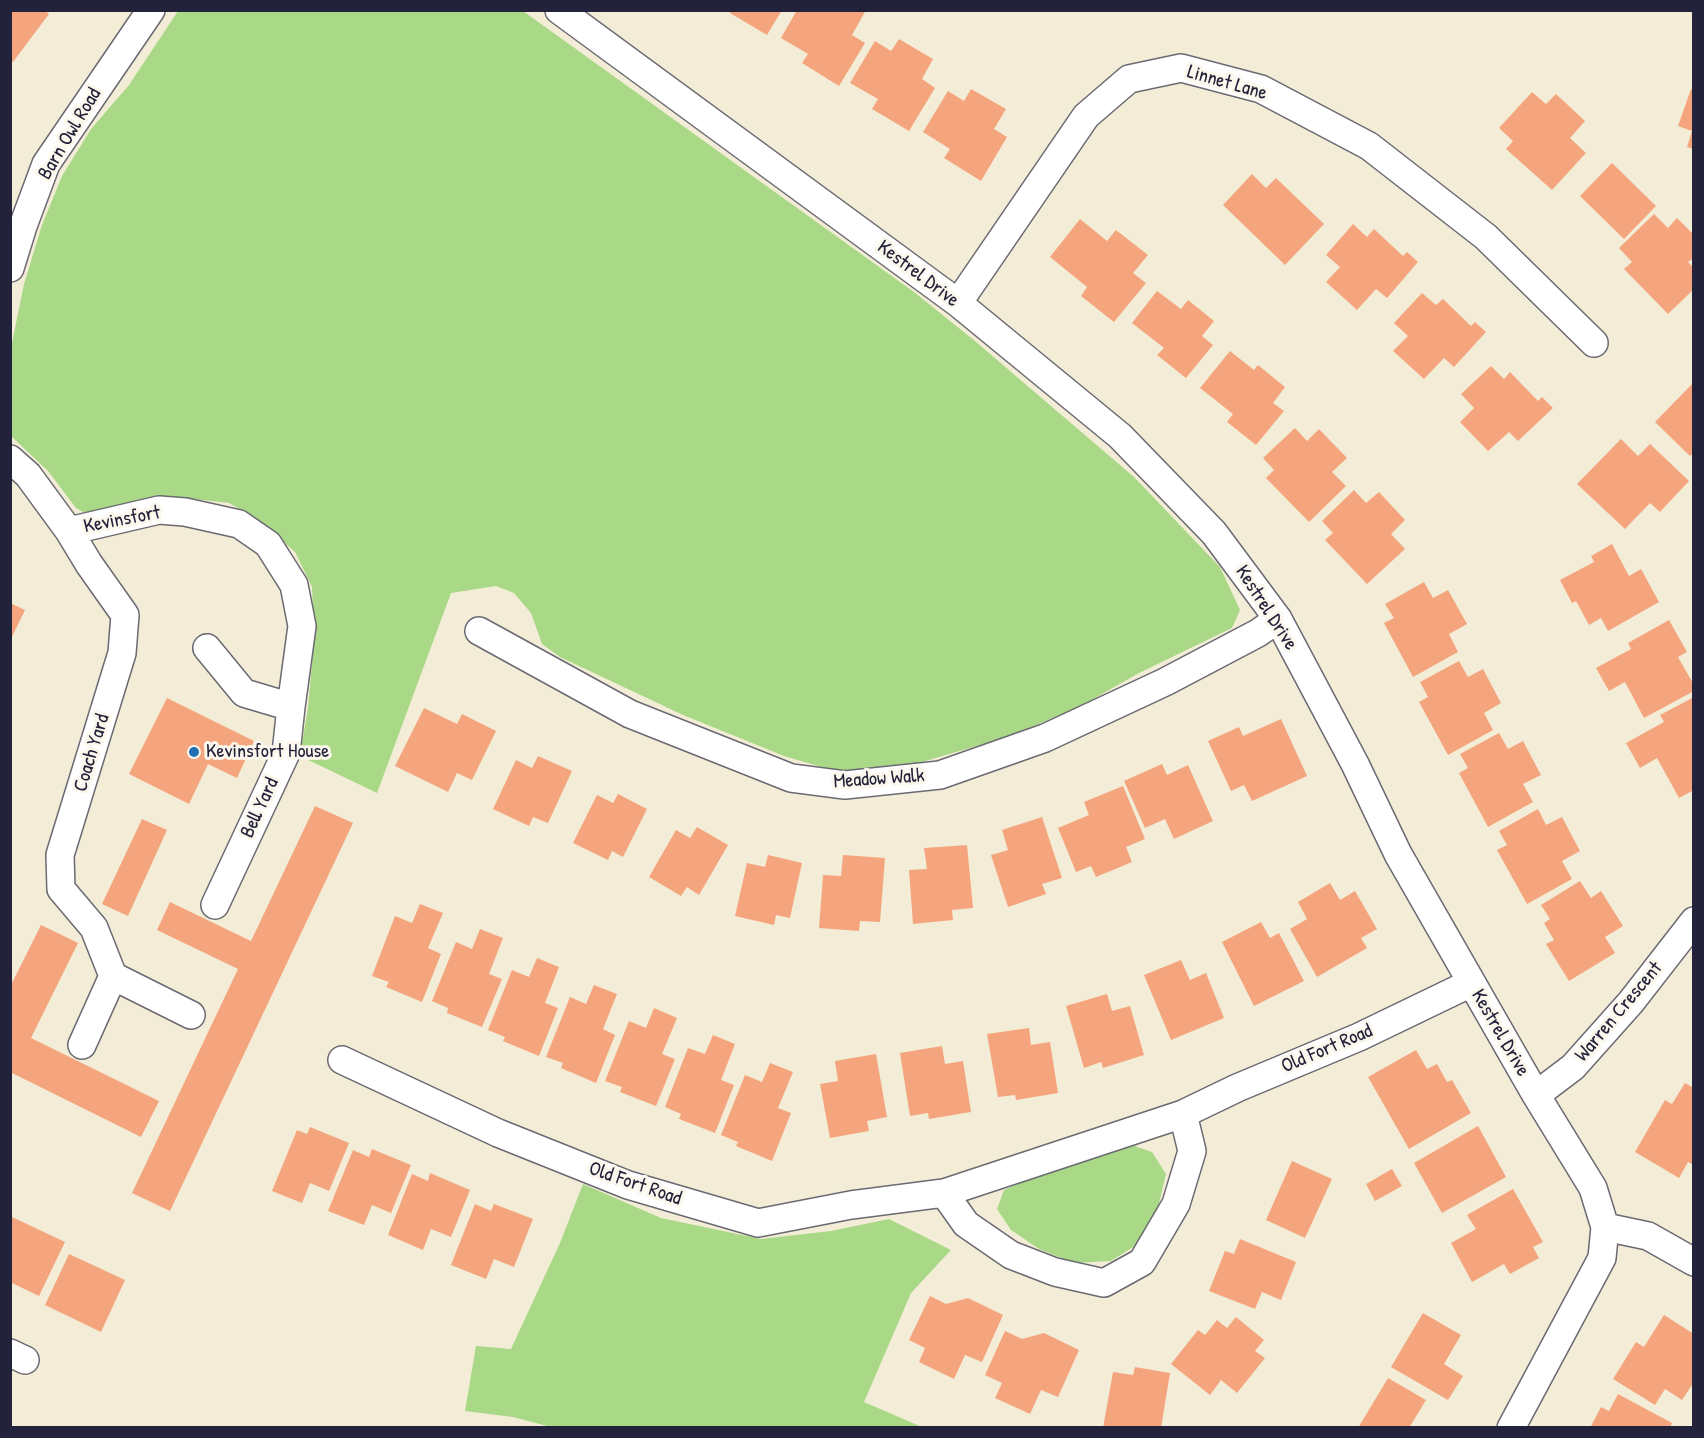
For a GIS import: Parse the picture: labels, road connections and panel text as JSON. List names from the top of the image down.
{
  "streets": {
    "street": [
      "Linnet Lane",
      "Barn Owl Road",
      "Kestrel Drive",
      "Kevinsfort",
      "Coach Yard",
      "Meadow Walk",
      "Bell Yard",
      "Warren Crescent",
      "Old Fort Road"
    ]
  },
  "crossings": [
    ["Linnet Lane", "Kestrel Drive"],
    ["Kestrel Drive", "Meadow Walk"],
    ["Kestrel Drive", "Warren Crescent"],
    ["Kestrel Drive", "Old Fort Road"],
    ["Kevinsfort", "Coach Yard"],
    ["Kevinsfort", "Bell Yard"]
  ],
  "places": ["Kevinsfort House"]
}
